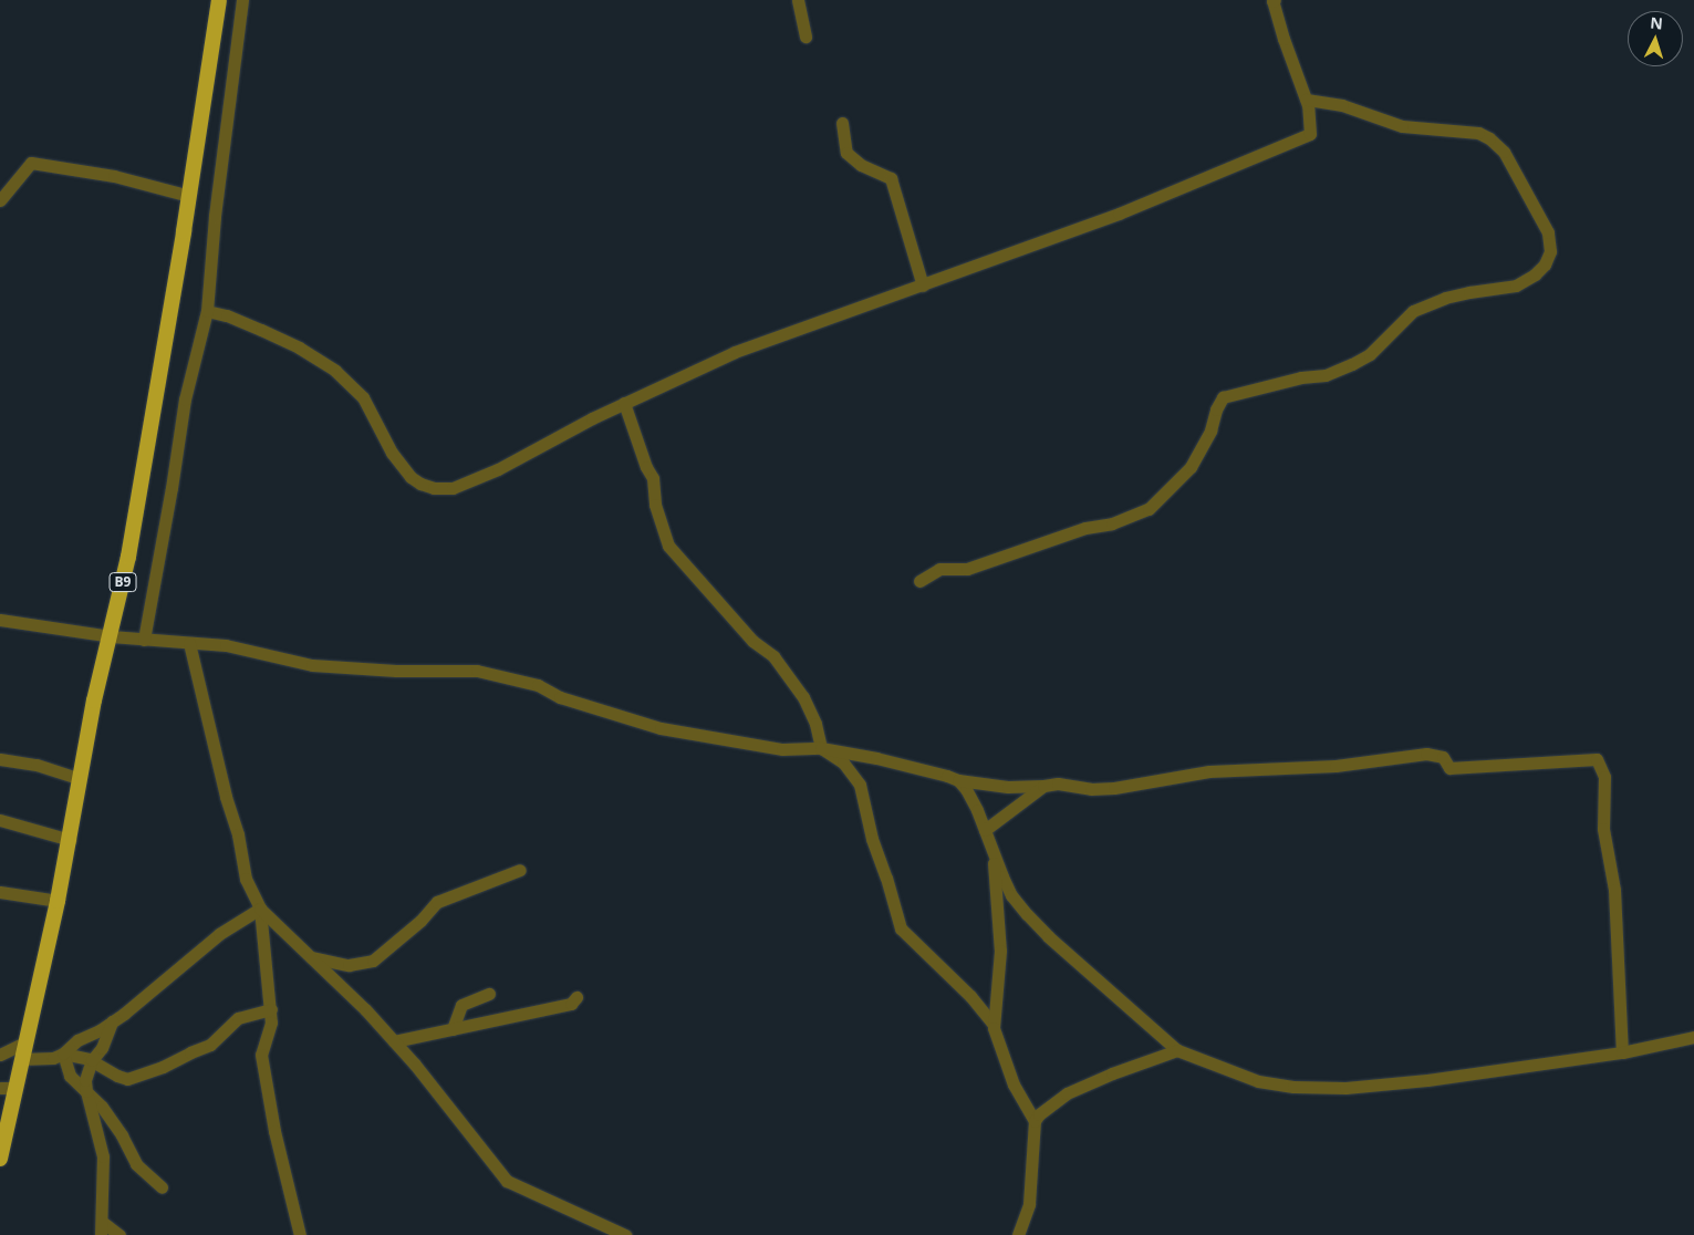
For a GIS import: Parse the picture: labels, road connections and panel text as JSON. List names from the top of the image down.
{
  "streets": {
    "highway": ["B9"]
  },
  "north": "top"
}
